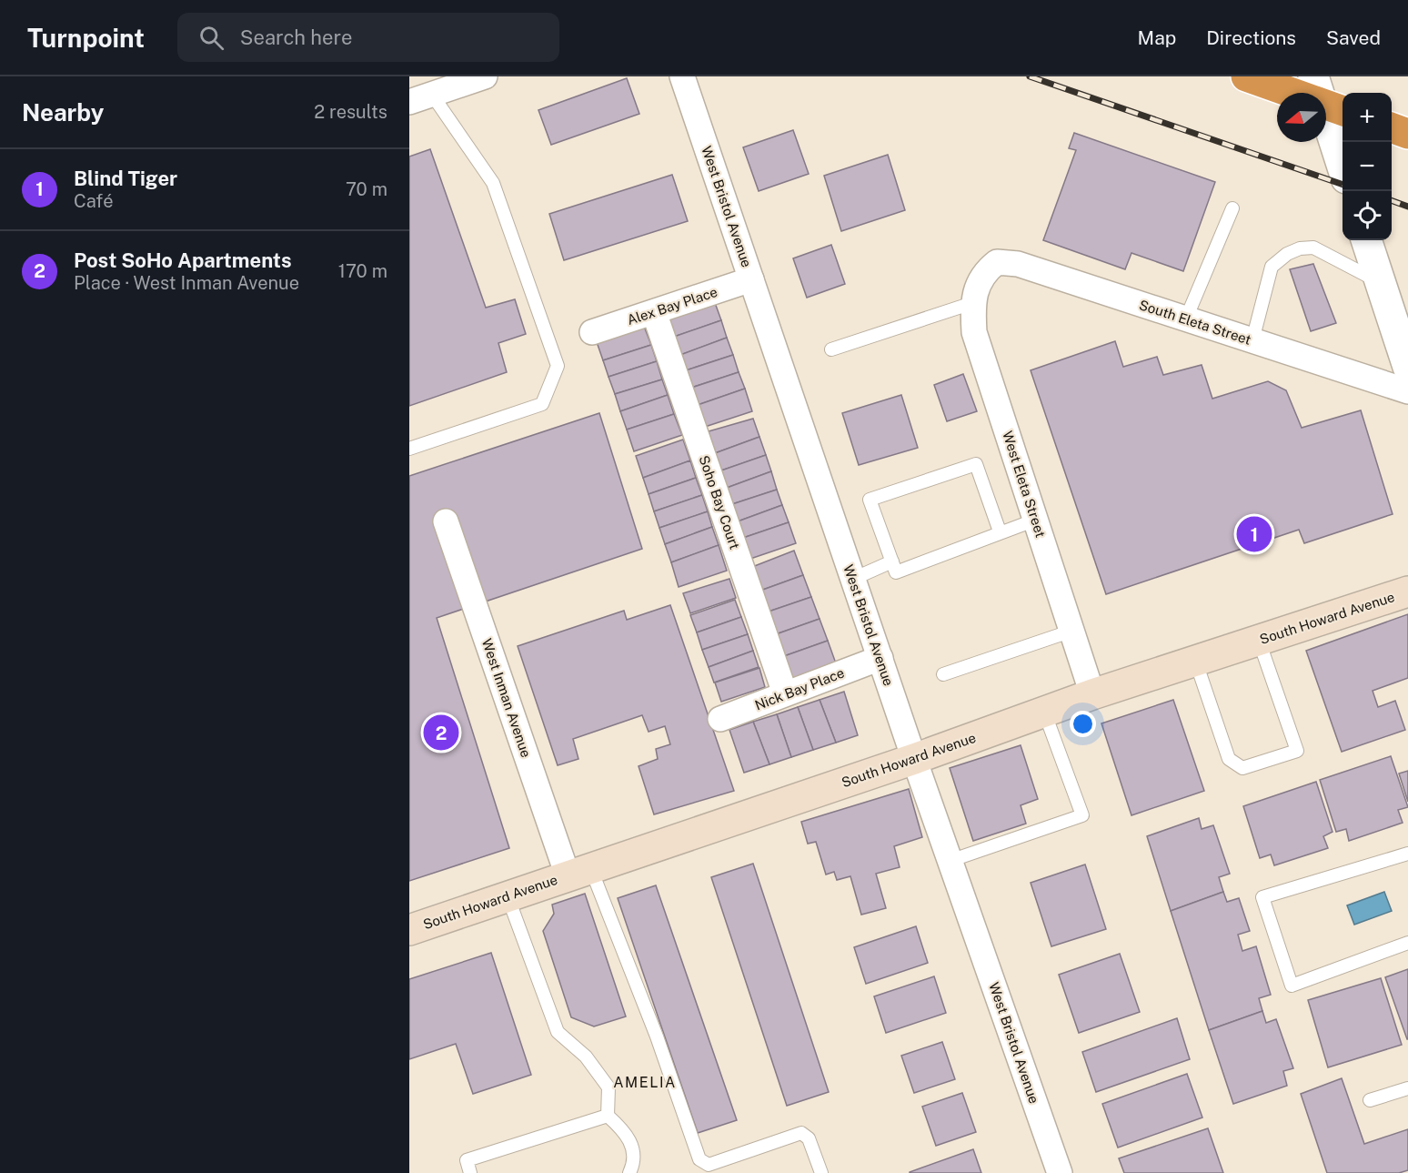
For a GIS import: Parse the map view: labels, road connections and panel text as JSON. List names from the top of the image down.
{
  "streets": {
    "main road": ["South Howard Avenue"],
    "street": [
      "West Bristol Avenue",
      "Alex Bay Place",
      "South Eleta Street",
      "West Eleta Street",
      "Soho Bay Court",
      "Nick Bay Place",
      "West Inman Avenue"
    ]
  },
  "crossings": [
    ["West Bristol Avenue", "Alex Bay Place"],
    ["West Bristol Avenue", "South Howard Avenue"],
    ["West Bristol Avenue", "Nick Bay Place"],
    ["Alex Bay Place", "Soho Bay Court"],
    ["South Eleta Street", "West Eleta Street"],
    ["West Eleta Street", "South Howard Avenue"],
    ["Soho Bay Court", "Nick Bay Place"],
    ["South Howard Avenue", "West Inman Avenue"]
  ],
  "districts": ["AMELIA"],
  "north": "left",
  "page": {
    "header": "Turnpoint",
    "search": "Search here",
    "nav": ["Map", "Directions", "Saved"],
    "heading": ["Nearby", "2 results"],
    "map_buttons": ["+", "−"],
    "list": [
      {
        "mark": "1",
        "name": "Blind Tiger",
        "note": "Café",
        "value": "70 m"
      },
      {
        "mark": "2",
        "name": "Post SoHo Apartments",
        "note": "Place · West Inman Avenue",
        "value": "170 m"
      }
    ],
    "pins": ["1", "2"]
  }
}
